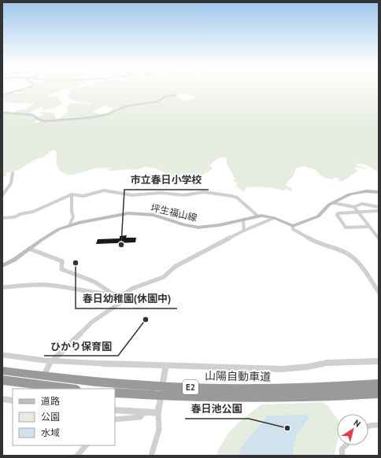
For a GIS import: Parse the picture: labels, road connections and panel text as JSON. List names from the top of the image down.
{
  "streets": {
    "highway": ["山陽自動車道", "E2"],
    "main road": ["坪生福山線"]
  },
  "places": [
    "市立春日小学校",
    "春日幼稚園(休園中)",
    "ひかり保育園",
    "春日池公園"
  ],
  "legend": ["道路", "公園", "水域"],
  "north": "top right"
}
